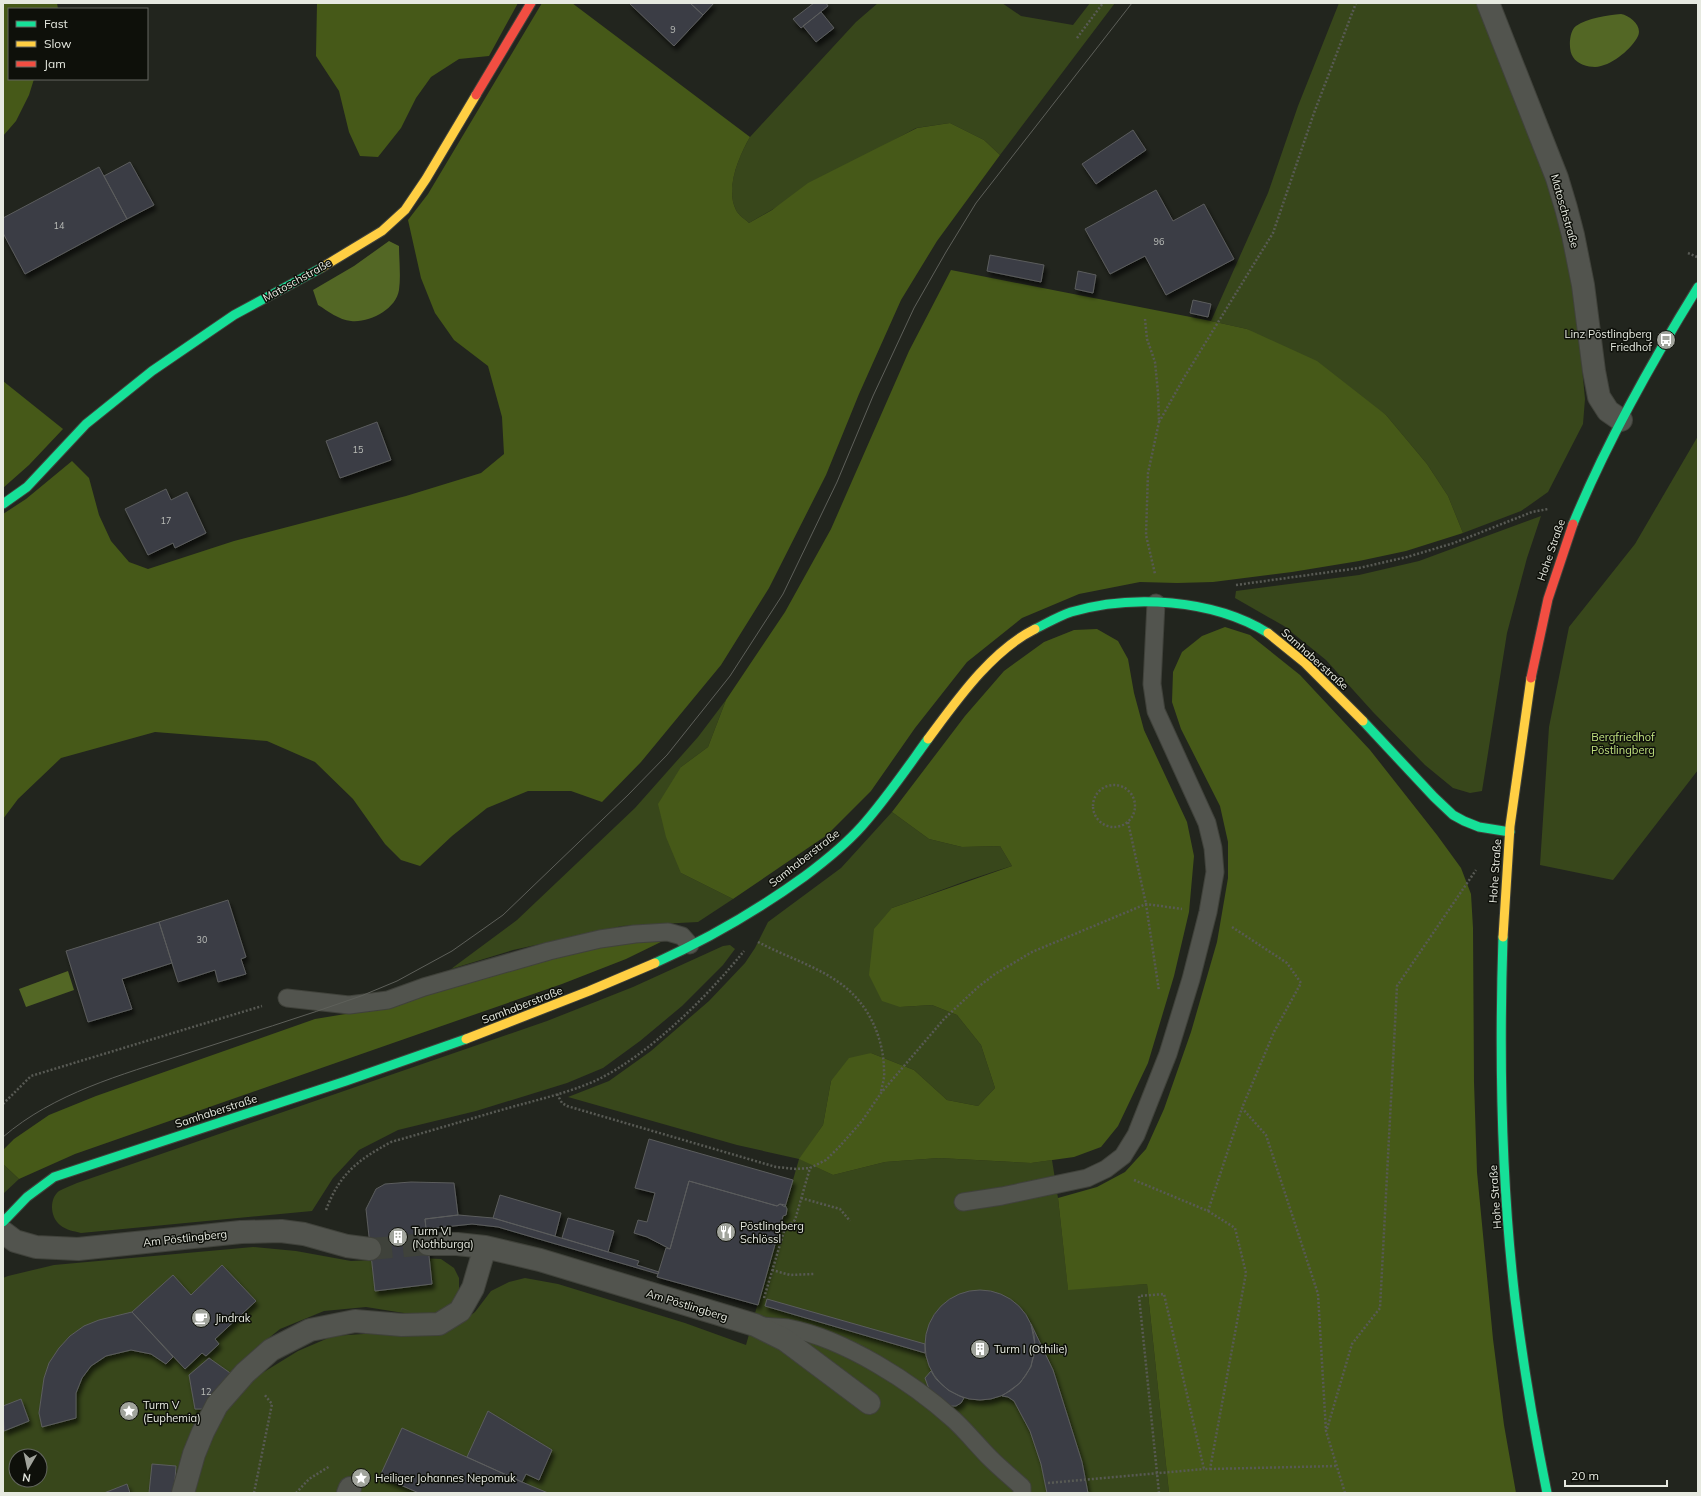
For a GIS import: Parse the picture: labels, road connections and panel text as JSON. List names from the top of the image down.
{
  "streets": {
    "street": [
      "Matoschstraße",
      "Hohe Straße",
      "Samhaberstraße",
      "Am Pöstlingberg"
    ]
  },
  "crossings": [
    ["Matoschstraße", "Hohe Straße"],
    ["Hohe Straße", "Samhaberstraße"]
  ],
  "parks": ["Bergfriedhof Pöstlingberg"],
  "places": {
    "bus stop": ["Linz Pöstlingberg Friedhof"],
    "restaurant": ["Pöstlingberg Schlössl"],
    "building": ["Turm VI (Nothburga)", "Turm I (Othilie)"],
    "cafe": ["Jindrak"],
    "place": ["Turm V (Euphemia)", "Heiliger Johannes Nepomuk"]
  },
  "house_numbers": [
    "9",
    "14",
    "96",
    "15",
    "17",
    "30",
    "12"
  ],
  "legend": ["Fast", "Slow", "Jam"],
  "scale_bar": "20 m",
  "north": "bottom"
}
